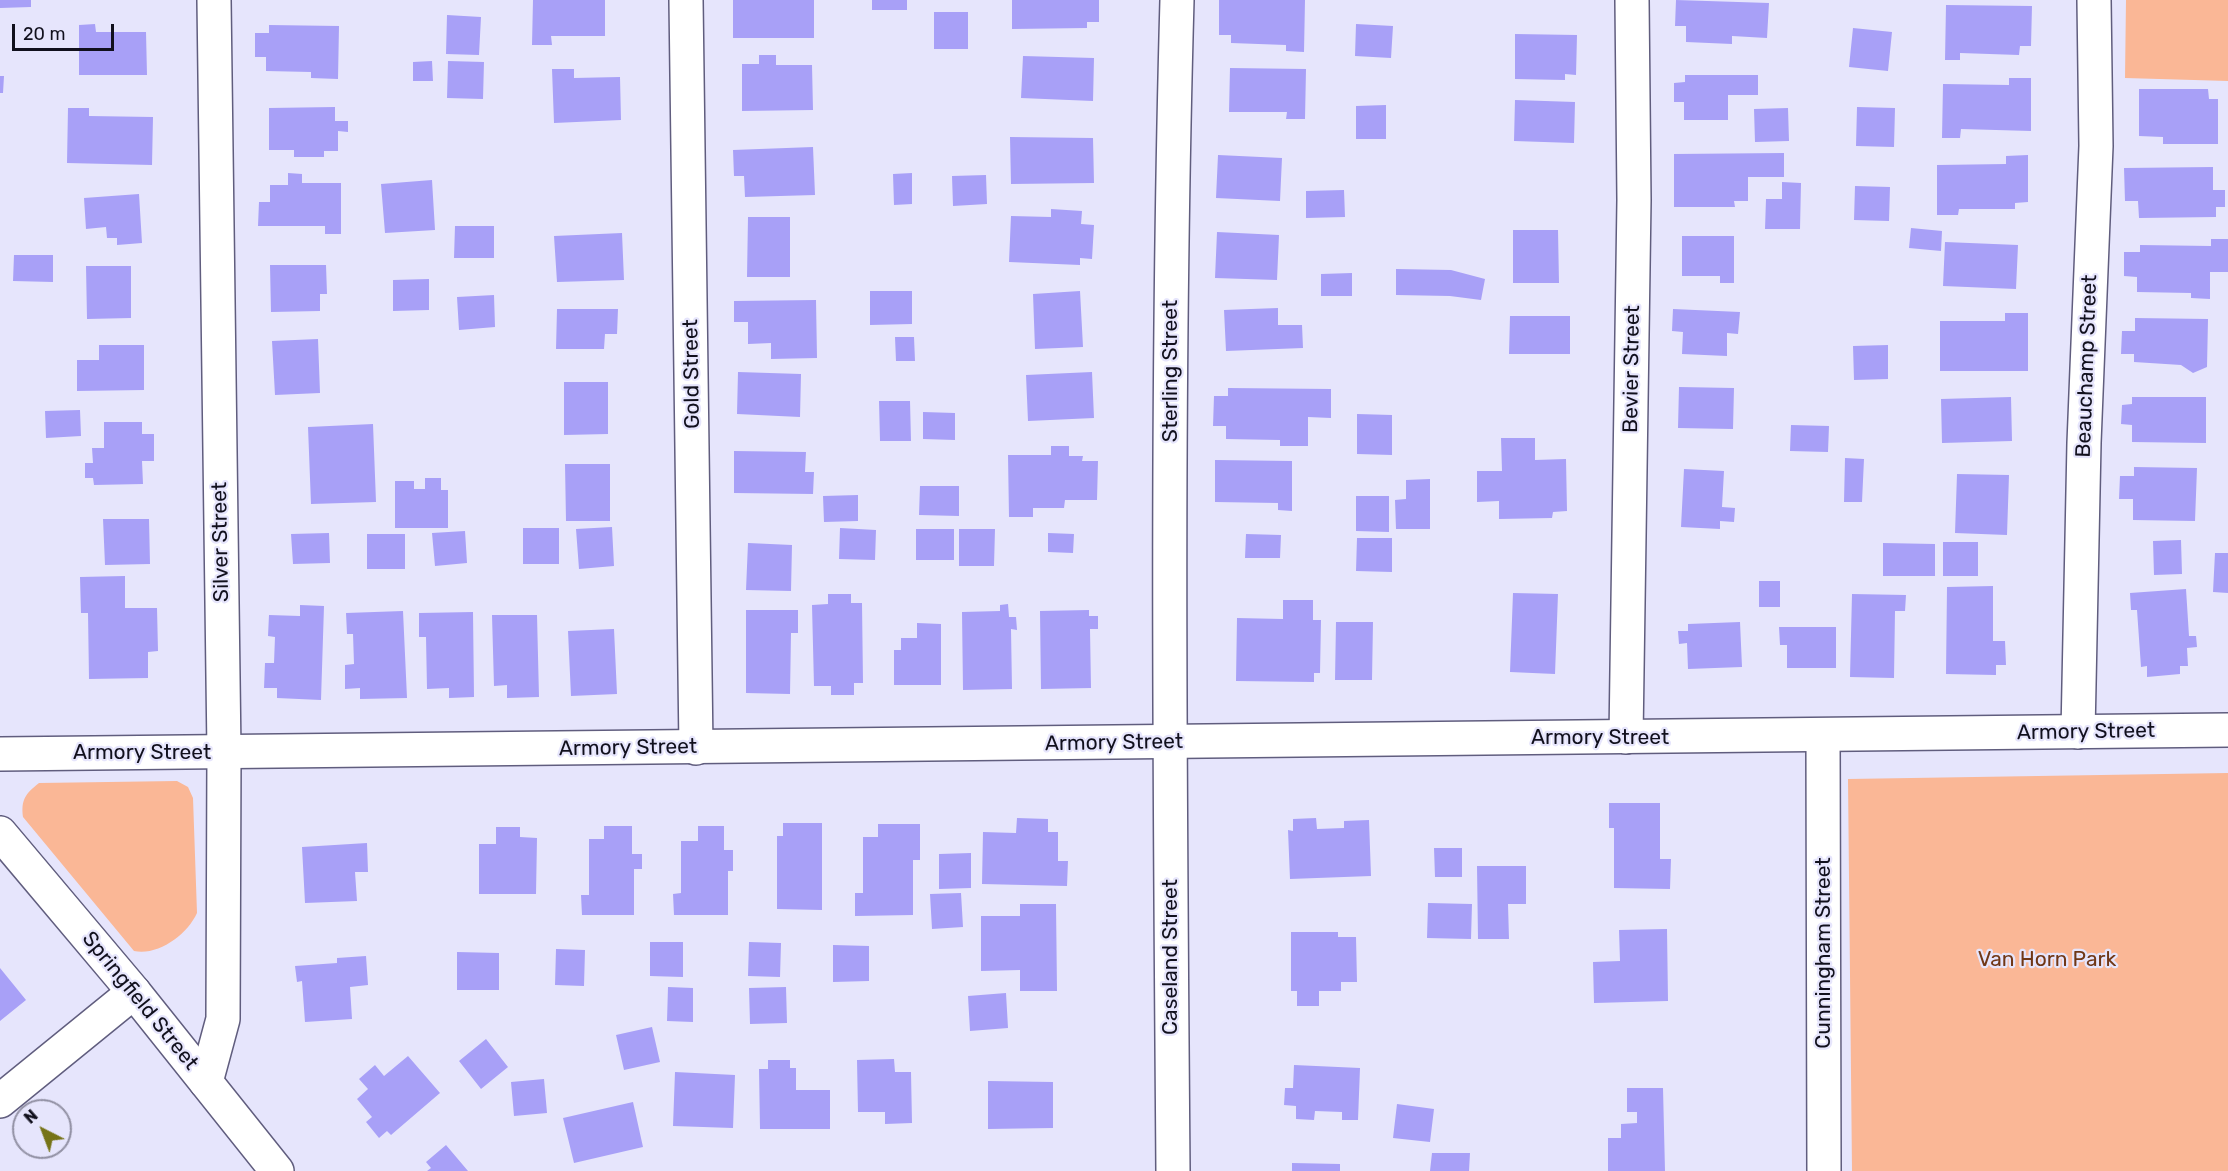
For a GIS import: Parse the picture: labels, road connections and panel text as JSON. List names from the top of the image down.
{
  "streets": {
    "street": [
      "Beauchamp Street",
      "Bevier Street",
      "Sterling Street",
      "Gold Street",
      "Silver Street",
      "Armory Street",
      "Cunningham Street",
      "Caseland Street",
      "Springfield Street"
    ]
  },
  "crossings": [
    ["Beauchamp Street", "Armory Street"],
    ["Bevier Street", "Armory Street"],
    ["Sterling Street", "Armory Street"],
    ["Sterling Street", "Caseland Street"],
    ["Gold Street", "Armory Street"],
    ["Silver Street", "Armory Street"],
    ["Silver Street", "Springfield Street"],
    ["Armory Street", "Cunningham Street"],
    ["Armory Street", "Caseland Street"]
  ],
  "parks": ["Van Horn Park"],
  "scale_bar": "20 m",
  "north": "top left"
}
